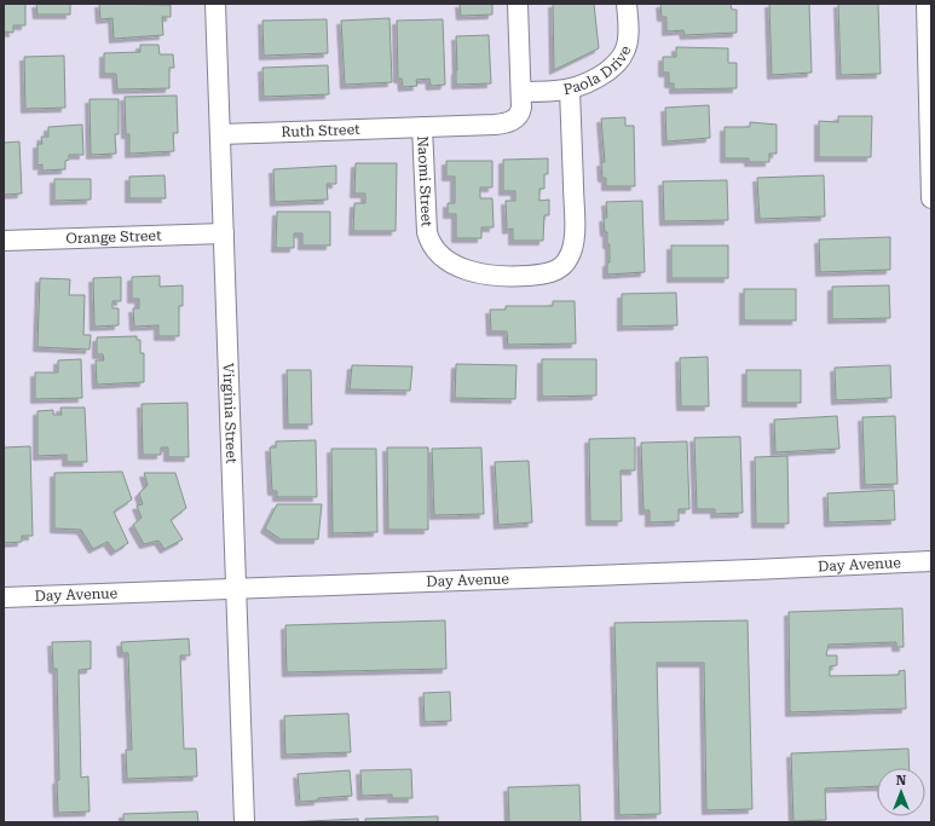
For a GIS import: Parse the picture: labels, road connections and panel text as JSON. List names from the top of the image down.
{
  "streets": {
    "street": [
      "Paola Drive",
      "Ruth Street",
      "Naomi Street",
      "Orange Street",
      "Virginia Street",
      "Day Avenue"
    ]
  },
  "crossings": [
    ["Paola Drive", "Naomi Street"],
    ["Ruth Street", "Naomi Street"],
    ["Ruth Street", "Virginia Street"],
    ["Orange Street", "Virginia Street"],
    ["Virginia Street", "Day Avenue"]
  ],
  "north": "top"
}
